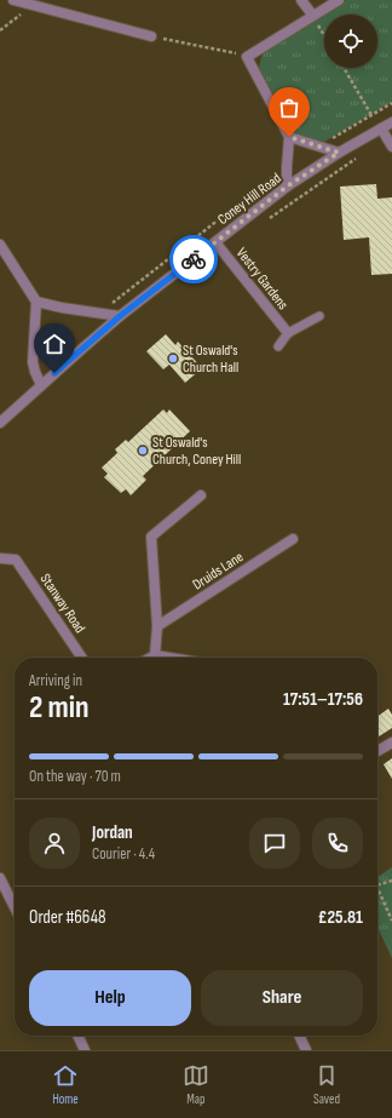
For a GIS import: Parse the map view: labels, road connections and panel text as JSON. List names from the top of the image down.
{
  "streets": {
    "street": [
      "Coney Hill Road",
      "Vestry Gardens",
      "Druids Lane",
      "Stanway Road"
    ]
  },
  "crossings": [
    ["Coney Hill Road", "Vestry Gardens"]
  ],
  "places": ["St Oswald's Church Hall", "St Oswald's Church, Coney Hill"],
  "page": {
    "heading": ["2 min", "Arriving in", "17:51–17:56"],
    "panel": [
      "Jordan",
      "Courier · 4.4",
      "Order #6648",
      "£25.81"
    ],
    "bar": "On the way · 70 m",
    "buttons": ["Help", "Share"],
    "tabs": ["Home", "Map", "Saved"]
  }
}
